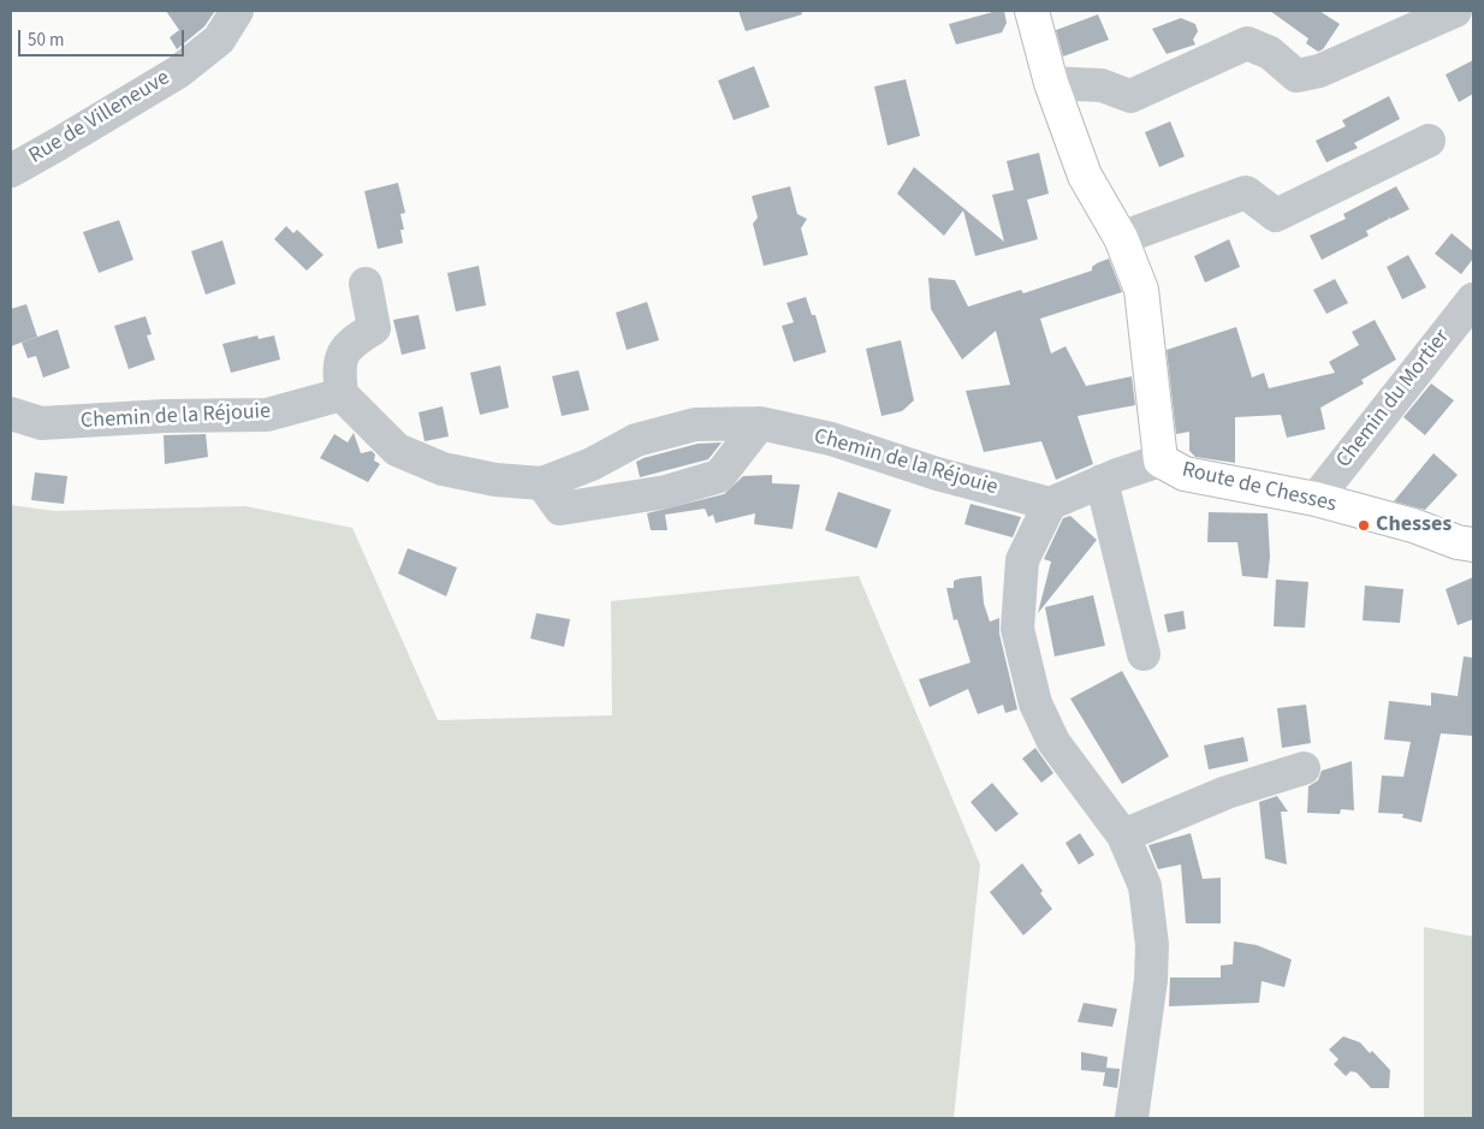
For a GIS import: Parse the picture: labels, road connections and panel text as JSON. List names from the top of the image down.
{
  "streets": {
    "main road": ["Route de Chesses"],
    "street": ["Rue de Villeneuve", "Chemin du Mortier", "Chemin de la Réjouie"]
  },
  "crossings": [
    ["Chemin du Mortier", "Route de Chesses"]
  ],
  "places": ["Chesses"],
  "scale_bar": "50 m"
}
